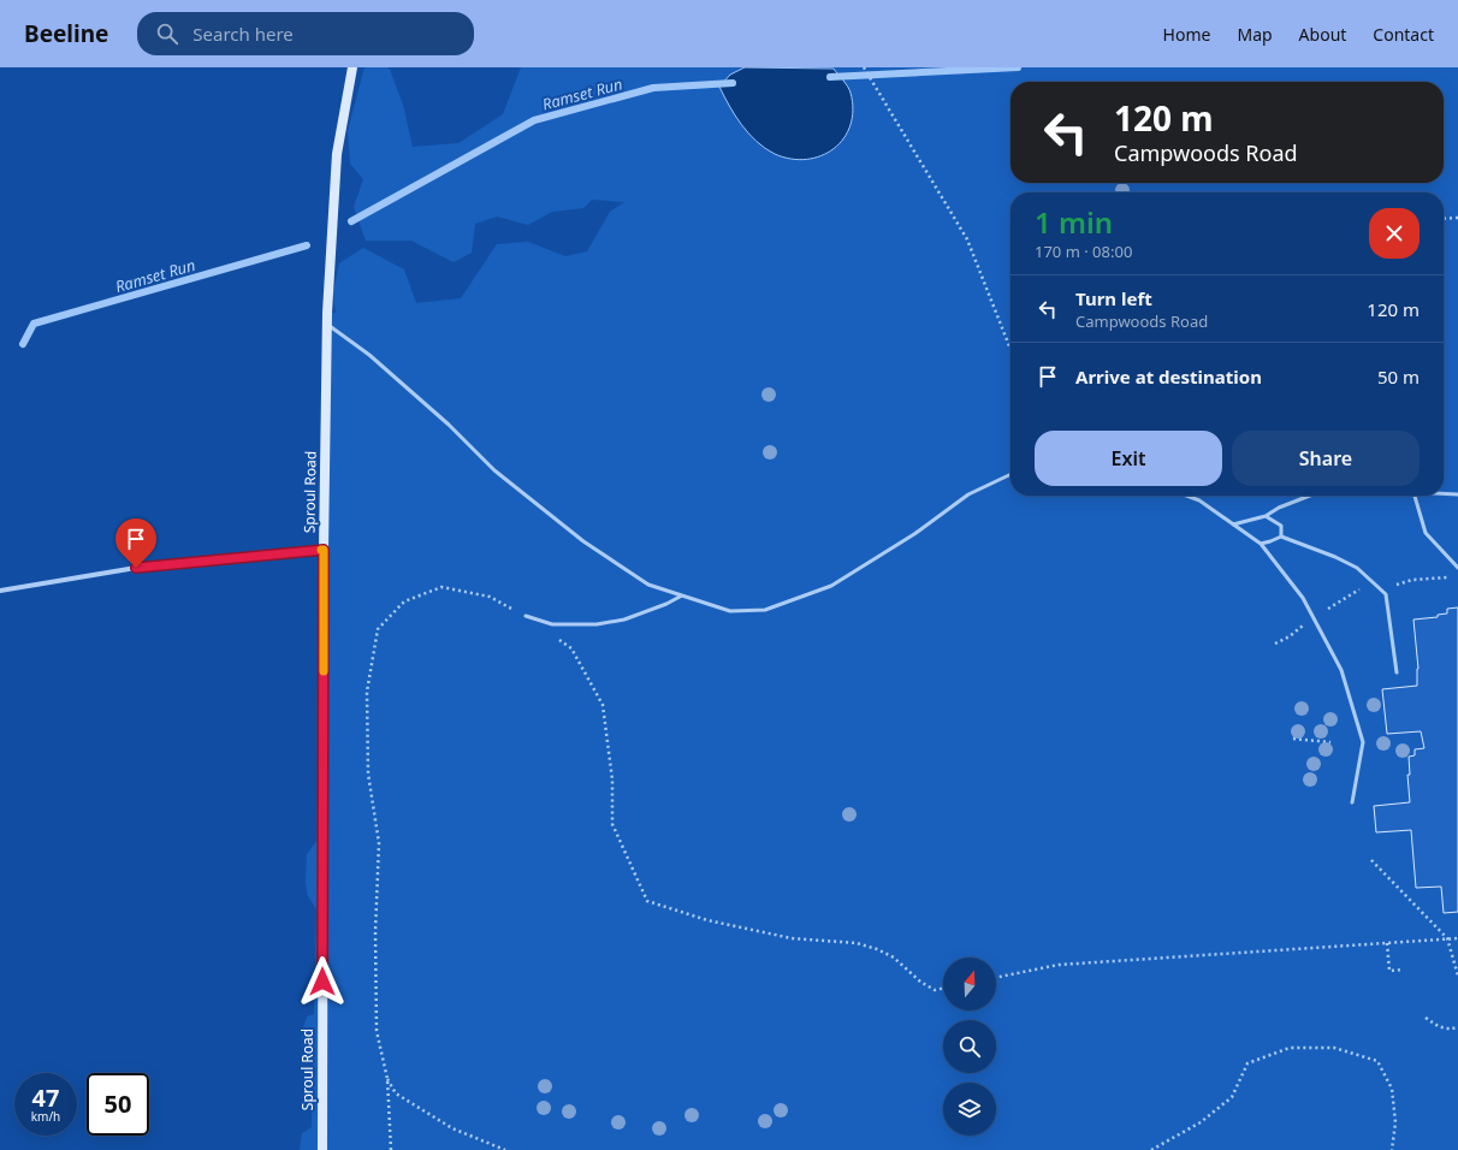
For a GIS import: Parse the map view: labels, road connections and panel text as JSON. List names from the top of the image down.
{
  "streets": {
    "main road": ["Sproul Road"]
  },
  "water": ["Ramset Run"],
  "north": "top",
  "page": {
    "header": "Beeline",
    "search": "Search here",
    "nav": [
      "Home",
      "Map",
      "About",
      "Contact"
    ],
    "turn": ["120 m", "Campwoods Road"],
    "heading": ["1 min", "170 m · 08:00"],
    "list": [
      {
        "name": "Turn left",
        "note": "Campwoods Road",
        "value": "120 m"
      },
      {
        "name": "Arrive at destination",
        "value": "50 m"
      }
    ],
    "buttons": ["Exit", "Share"],
    "speed": "47 km/h",
    "limit": "50"
  }
}
